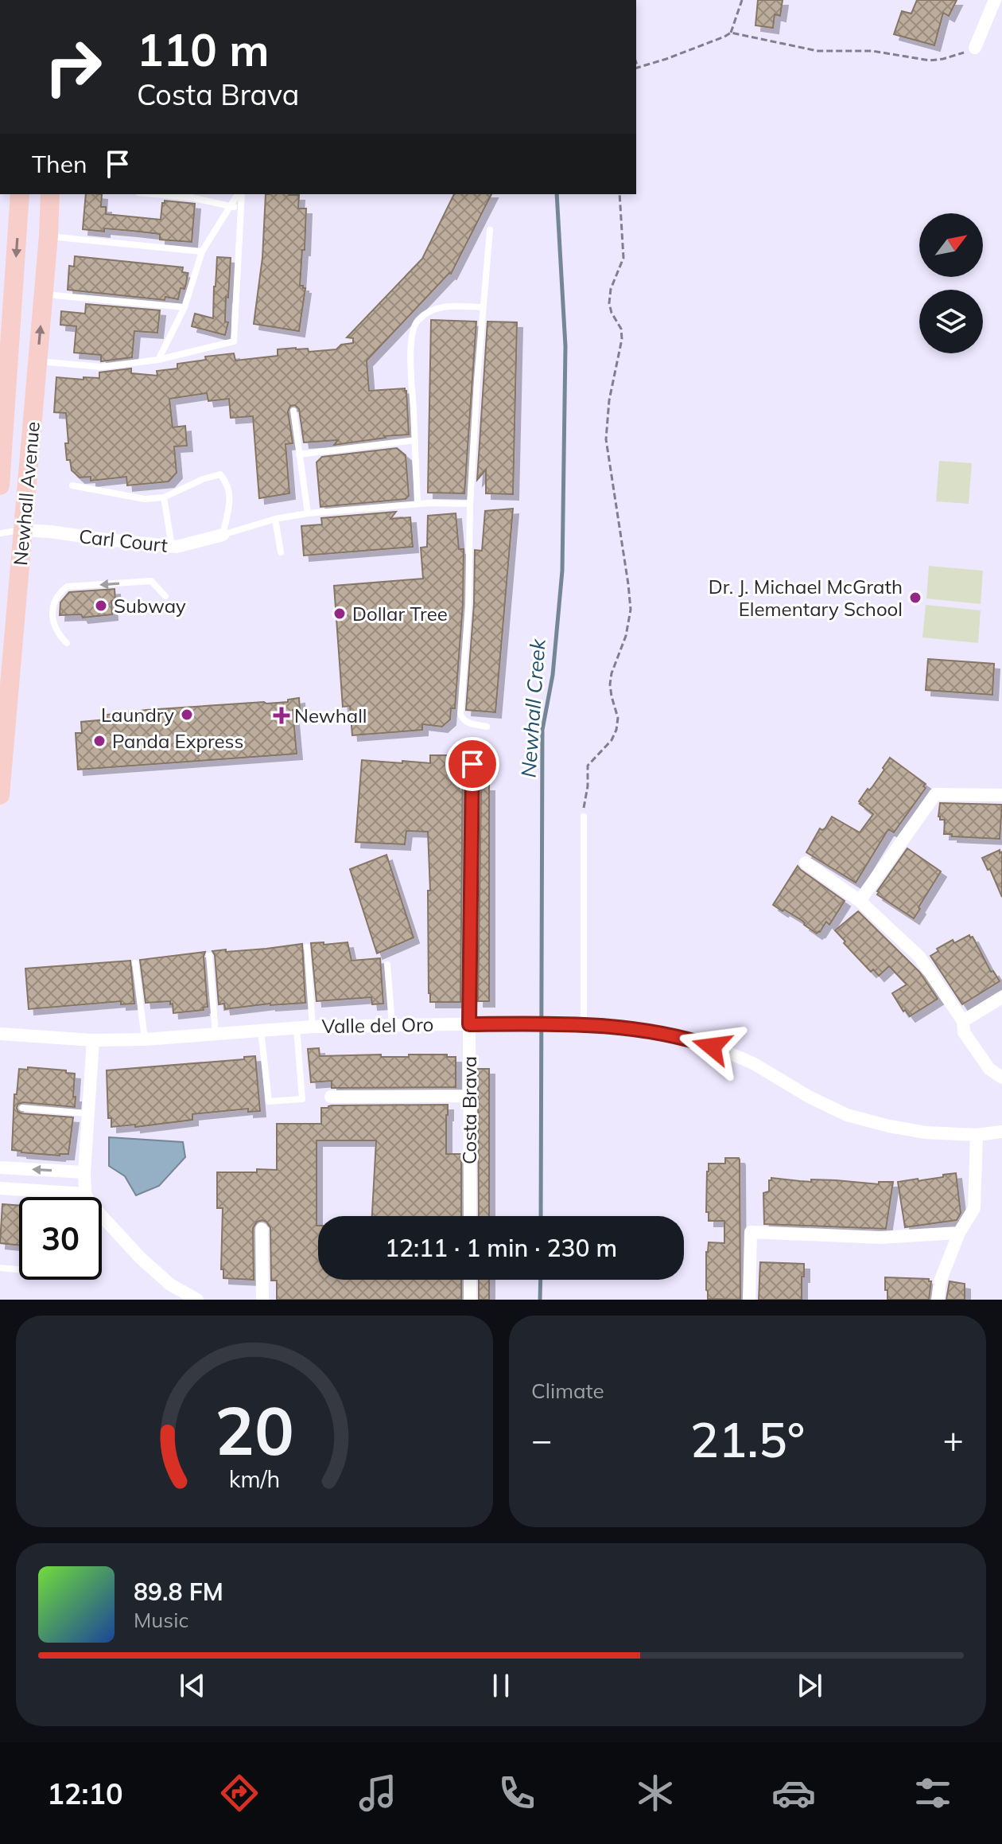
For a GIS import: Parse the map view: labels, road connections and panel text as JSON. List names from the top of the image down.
{
  "streets": {
    "main road": ["Newhall Avenue"],
    "street": ["Carl Court", "Valle del Oro", "Costa Brava"]
  },
  "crossings": [
    ["Newhall Avenue", "Carl Court"],
    ["Valle del Oro", "Costa Brava"]
  ],
  "water": ["Newhall Creek"],
  "places": {
    "other": [
      "Dr. J. Michael McGrath Elementary School",
      "Subway",
      "Dollar Tree",
      "Laundry",
      "Panda Express"
    ],
    "health": ["Newhall"]
  },
  "north": "top right",
  "page": {
    "turn": ["110 m", "Costa Brava"],
    "then": "Then",
    "limit": "30",
    "trip": "12:11 · 1 min · 230 m",
    "tile": "Climate",
    "heat": ["−", "21.5°", "+"],
    "song": ["89.8 FM", "Music"],
    "tabs": "12:10",
    "gauge": ["20", "km/h"]
  }
}
